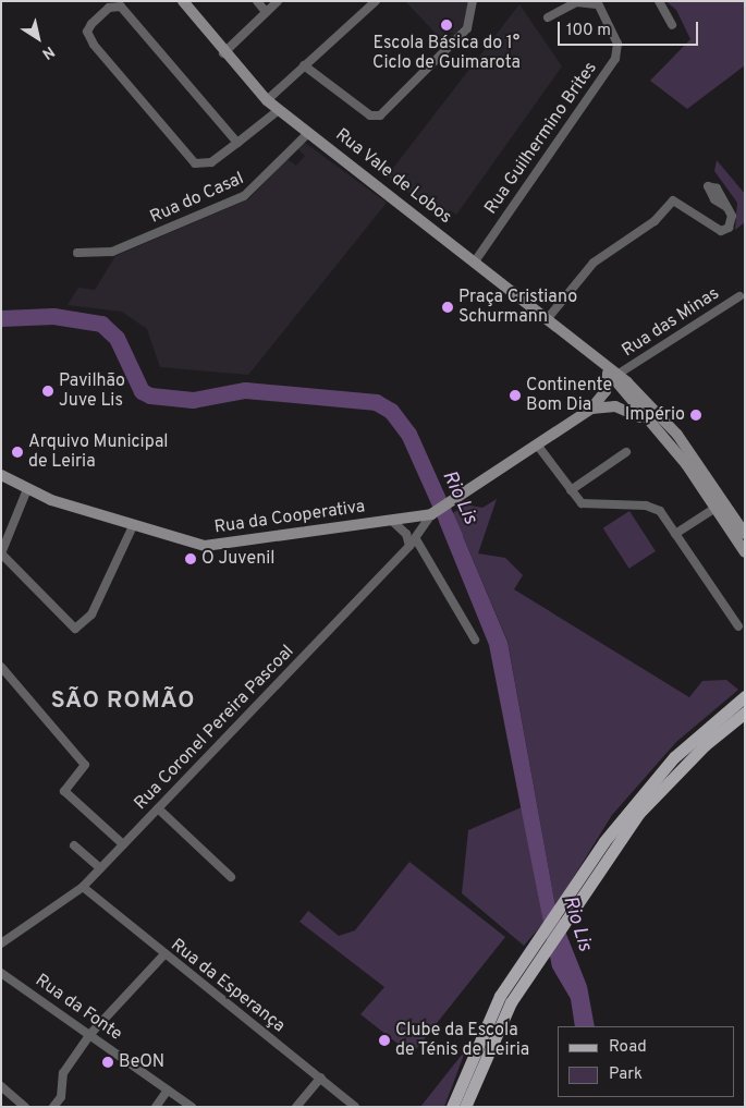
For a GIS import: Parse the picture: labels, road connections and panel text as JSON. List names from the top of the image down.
{
  "streets": {
    "main road": ["Rua Vale de Lobos", "Rua da Cooperativa"],
    "street": [
      "Rua Guilhermino Brites",
      "Rua do Casal",
      "Rua das Minas",
      "Rua Coronel Pereira Pascoal",
      "Rua da Esperança",
      "Rua da Fonte"
    ]
  },
  "crossings": [
    ["Rua Guilhermino Brites", "Rua Vale de Lobos"],
    ["Rua Vale de Lobos", "Rua do Casal"],
    ["Rua Vale de Lobos", "Rua das Minas"],
    ["Rua da Cooperativa", "Rua Coronel Pereira Pascoal"],
    ["Rua Coronel Pereira Pascoal", "Rua da Esperança"]
  ],
  "districts": ["SÃO ROMÃO"],
  "water": ["Rio Lis"],
  "places": [
    "Escola Básica do 1° Ciclo de Guimarota",
    "Praça Cristiano Schurmann",
    "Pavilhão Juve Lis",
    "Continente Bom Dia",
    "Império",
    "Arquivo Municipal de Leiria",
    "O Juvenil",
    "Clube da Escola de Ténis de Leiria",
    "BeON"
  ],
  "legend": ["Road", "Park"],
  "scale_bar": "100 m",
  "north": "bottom right"
}
